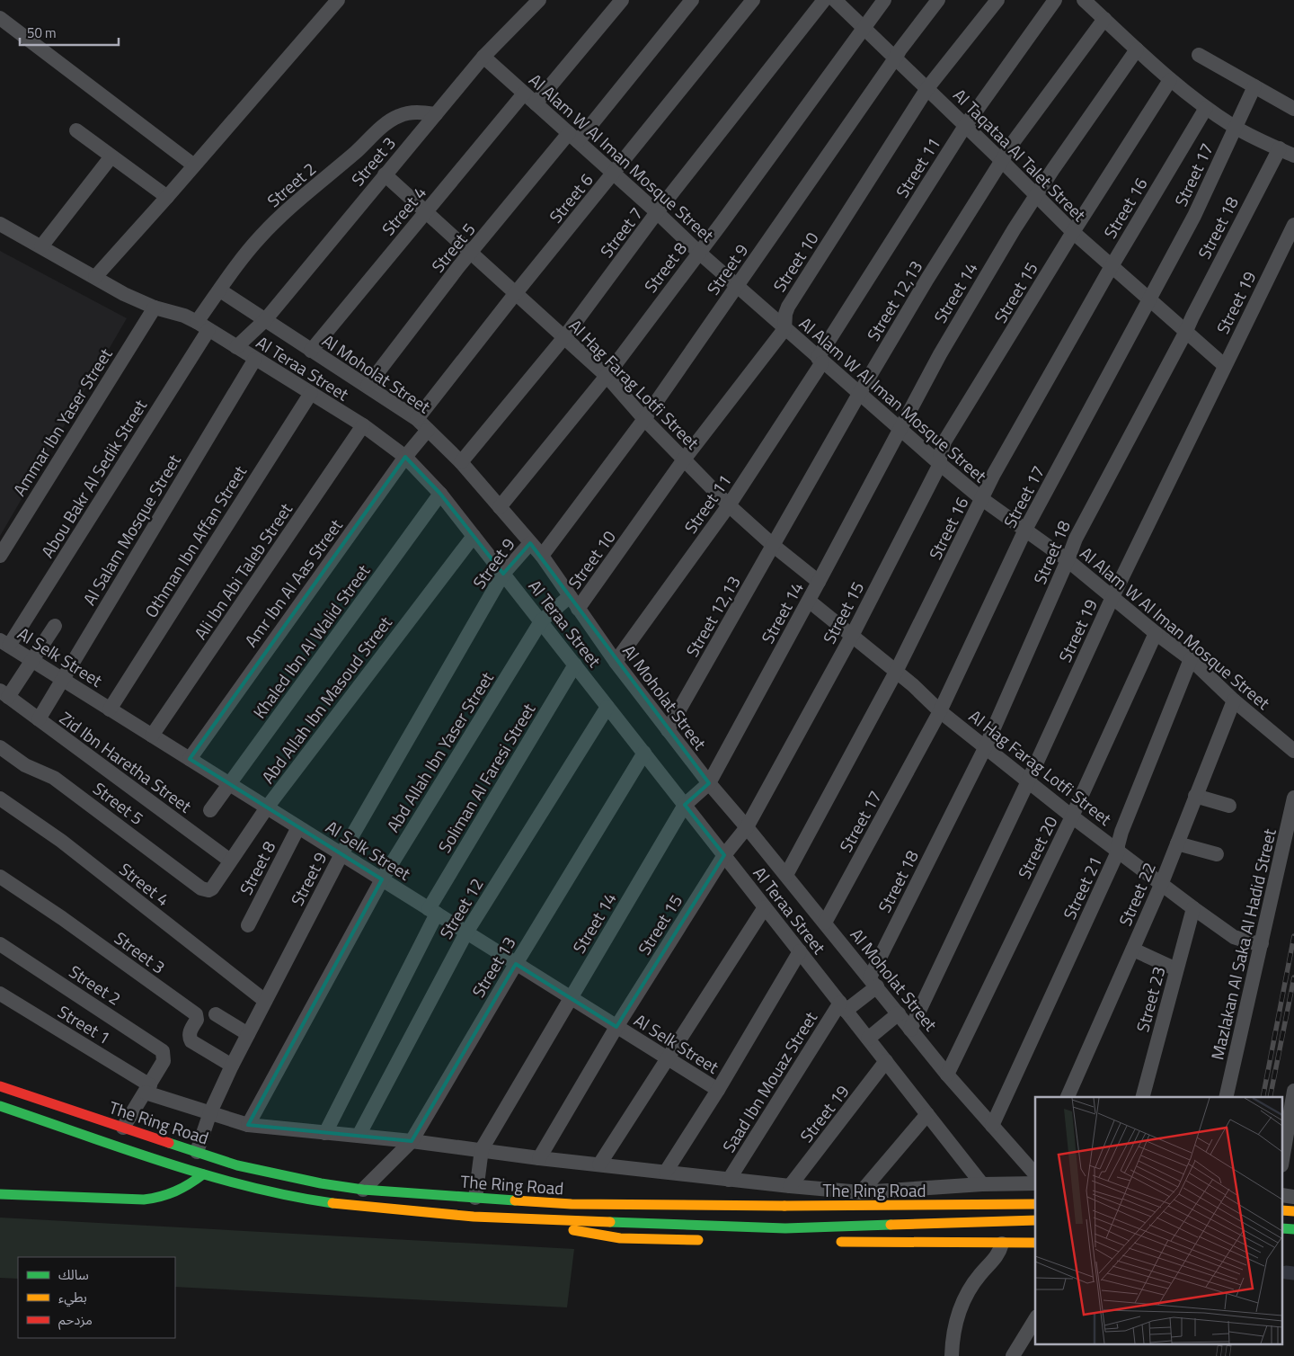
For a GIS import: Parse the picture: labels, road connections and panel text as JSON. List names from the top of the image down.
{
  "streets": {
    "main road": ["The Ring Road"],
    "street": [
      "Al Taqataa Al Talet Street",
      "Al Alam W Al Iman Mosque Street",
      "Street 3",
      "Street 11",
      "Street 17",
      "Street 2",
      "Street 6",
      "Street 16",
      "Street 4",
      "Street 18",
      "Street 7",
      "Street 5",
      "Street 10",
      "Street 8",
      "Street 9",
      "Street 14",
      "Street 15",
      "Street 12,13",
      "Street 19",
      "Al Teraa Street",
      "Al Moholat Street",
      "Al Hag Farag Lotfi Street",
      "Ammar Ibn Yaser Street",
      "Abou Bakr Al Sedik Street",
      "Al Salam Mosque Street",
      "Othman Ibn Affan Street",
      "Ali Ibn Abi Taleb Street",
      "Amr Ibn Al Aas Street",
      "Khaled Ibn Al Walid Street",
      "Al Selk Street",
      "Abd Allah Ibn Masoud Street",
      "Abd Allah Ibn Yaser Street",
      "Zid Ibn Haretha Street",
      "Soliman Al Faresi Street",
      "Street 20",
      "Street 21",
      "Street 22",
      "Street 12",
      "Mazlakan Al Saka Al Hadid Street",
      "Street 13",
      "Street 23",
      "Street 1",
      "Saad Ibn Mouaz Street"
    ]
  },
  "crossings": [
    ["Al Taqataa Al Talet Street", "Street 11"],
    ["Al Taqataa Al Talet Street", "Street 17"],
    ["Al Taqataa Al Talet Street", "Street 16"],
    ["Al Taqataa Al Talet Street", "Street 18"],
    ["Al Taqataa Al Talet Street", "Street 10"],
    ["Al Taqataa Al Talet Street", "Street 8"],
    ["Al Taqataa Al Talet Street", "Street 9"],
    ["Al Taqataa Al Talet Street", "Street 14"],
    ["Al Taqataa Al Talet Street", "Street 15"],
    ["Al Taqataa Al Talet Street", "Street 12,13"],
    ["Al Taqataa Al Talet Street", "Street 19"],
    ["Al Alam W Al Iman Mosque Street", "Street 3"],
    ["Al Alam W Al Iman Mosque Street", "Street 11"],
    ["Al Alam W Al Iman Mosque Street", "Street 17"],
    ["Al Alam W Al Iman Mosque Street", "Street 6"],
    ["Al Alam W Al Iman Mosque Street", "Street 16"],
    ["Al Alam W Al Iman Mosque Street", "Street 4"],
    ["Al Alam W Al Iman Mosque Street", "Street 18"],
    ["Al Alam W Al Iman Mosque Street", "Street 7"],
    ["Al Alam W Al Iman Mosque Street", "Street 5"],
    ["Al Alam W Al Iman Mosque Street", "Street 10"],
    ["Al Alam W Al Iman Mosque Street", "Street 8"],
    ["Al Alam W Al Iman Mosque Street", "Street 9"],
    ["Al Alam W Al Iman Mosque Street", "Street 14"],
    ["Al Alam W Al Iman Mosque Street", "Street 15"],
    ["Al Alam W Al Iman Mosque Street", "Street 12,13"],
    ["Al Alam W Al Iman Mosque Street", "Street 19"],
    ["Al Alam W Al Iman Mosque Street", "Street 20"],
    ["Al Alam W Al Iman Mosque Street", "Street 21"],
    ["Al Alam W Al Iman Mosque Street", "Street 22"],
    ["Street 3", "Street 2"],
    ["Street 3", "Street 9"],
    ["Street 3", "Al Teraa Street"],
    ["Street 3", "Al Moholat Street"],
    ["Street 3", "Al Hag Farag Lotfi Street"],
    ["Street 11", "Al Moholat Street"],
    ["Street 11", "Al Hag Farag Lotfi Street"],
    ["Street 17", "Al Moholat Street"],
    ["Street 17", "Al Hag Farag Lotfi Street"],
    ["Street 2", "Al Teraa Street"],
    ["Street 2", "Al Moholat Street"],
    ["Street 2", "Abou Bakr Al Sedik Street"],
    ["Street 2", "Street 1"],
    ["Street 6", "Al Moholat Street"],
    ["Street 6", "Al Hag Farag Lotfi Street"],
    ["Street 16", "Al Moholat Street"],
    ["Street 16", "Al Hag Farag Lotfi Street"],
    ["Street 4", "Street 9"],
    ["Street 4", "Al Moholat Street"],
    ["Street 4", "Al Hag Farag Lotfi Street"],
    ["Street 18", "Al Moholat Street"],
    ["Street 18", "Al Hag Farag Lotfi Street"],
    ["Street 7", "Al Moholat Street"],
    ["Street 7", "Al Hag Farag Lotfi Street"],
    ["Street 5", "Al Moholat Street"],
    ["Street 5", "Al Hag Farag Lotfi Street"],
    ["Street 5", "Abd Allah Ibn Masoud Street"],
    ["Street 10", "Al Moholat Street"],
    ["Street 10", "Al Hag Farag Lotfi Street"],
    ["Street 8", "Al Moholat Street"],
    ["Street 8", "Al Hag Farag Lotfi Street"],
    ["Street 8", "Al Selk Street"],
    ["Street 9", "Al Teraa Street"],
    ["Street 9", "Al Moholat Street"],
    ["Street 9", "Al Hag Farag Lotfi Street"],
    ["Street 9", "Al Selk Street"],
    ["Street 9", "Street 1"],
    ["Street 9", "The Ring Road"],
    ["Street 14", "Al Teraa Street"],
    ["Street 14", "Al Moholat Street"],
    ["Street 14", "Al Hag Farag Lotfi Street"],
    ["Street 14", "Al Selk Street"],
    ["Street 14", "Street 1"],
    ["Street 14", "The Ring Road"],
    ["Street 15", "Al Teraa Street"],
    ["Street 15", "Al Moholat Street"],
    ["Street 15", "Al Hag Farag Lotfi Street"],
    ["Street 15", "Al Selk Street"],
    ["Street 15", "Street 1"],
    ["Street 12,13", "Al Moholat Street"],
    ["Street 12,13", "Al Hag Farag Lotfi Street"],
    ["Street 19", "Al Teraa Street"],
    ["Street 19", "Al Moholat Street"],
    ["Street 19", "Al Hag Farag Lotfi Street"],
    ["Street 19", "Street 1"],
    ["Al Teraa Street", "Ammar Ibn Yaser Street"],
    ["Al Teraa Street", "Abou Bakr Al Sedik Street"],
    ["Al Teraa Street", "Al Salam Mosque Street"],
    ["Al Teraa Street", "Othman Ibn Affan Street"],
    ["Al Teraa Street", "Ali Ibn Abi Taleb Street"],
    ["Al Teraa Street", "Amr Ibn Al Aas Street"],
    ["Al Teraa Street", "Khaled Ibn Al Walid Street"],
    ["Al Teraa Street", "Abd Allah Ibn Masoud Street"],
    ["Al Teraa Street", "Abd Allah Ibn Yaser Street"],
    ["Al Teraa Street", "Soliman Al Faresi Street"],
    ["Al Teraa Street", "Street 12"],
    ["Al Teraa Street", "Street 13"],
    ["Al Teraa Street", "Street 1"],
    ["Al Teraa Street", "Saad Ibn Mouaz Street"],
    ["Al Moholat Street", "Amr Ibn Al Aas Street"],
    ["Al Moholat Street", "Abd Allah Ibn Yaser Street"],
    ["Al Moholat Street", "Street 20"],
    ["Al Moholat Street", "Street 21"],
    ["Al Hag Farag Lotfi Street", "Street 20"],
    ["Al Hag Farag Lotfi Street", "Street 21"],
    ["Al Hag Farag Lotfi Street", "Street 22"],
    ["Al Hag Farag Lotfi Street", "Mazlakan Al Saka Al Hadid Street"],
    ["Al Hag Farag Lotfi Street", "Street 23"],
    ["Abou Bakr Al Sedik Street", "Al Selk Street"],
    ["Al Salam Mosque Street", "Al Selk Street"],
    ["Al Salam Mosque Street", "Zid Ibn Haretha Street"],
    ["Othman Ibn Affan Street", "Al Selk Street"],
    ["Ali Ibn Abi Taleb Street", "Al Selk Street"],
    ["Amr Ibn Al Aas Street", "Al Selk Street"],
    ["Khaled Ibn Al Walid Street", "Al Selk Street"],
    ["Al Selk Street", "Abd Allah Ibn Masoud Street"],
    ["Al Selk Street", "Abd Allah Ibn Yaser Street"],
    ["Al Selk Street", "Soliman Al Faresi Street"],
    ["Al Selk Street", "Street 12"],
    ["Al Selk Street", "Street 13"],
    ["Abd Allah Ibn Masoud Street", "Zid Ibn Haretha Street"],
    ["Abd Allah Ibn Yaser Street", "Street 1"],
    ["Soliman Al Faresi Street", "Street 1"],
    ["Street 12", "Street 1"],
    ["Street 13", "Street 1"],
    ["Street 13", "The Ring Road"],
    ["Street 1", "Saad Ibn Mouaz Street"]
  ],
  "legend": ["سالك", "بطيء", "مزدحم"],
  "scale_bar": "50 m"
}
